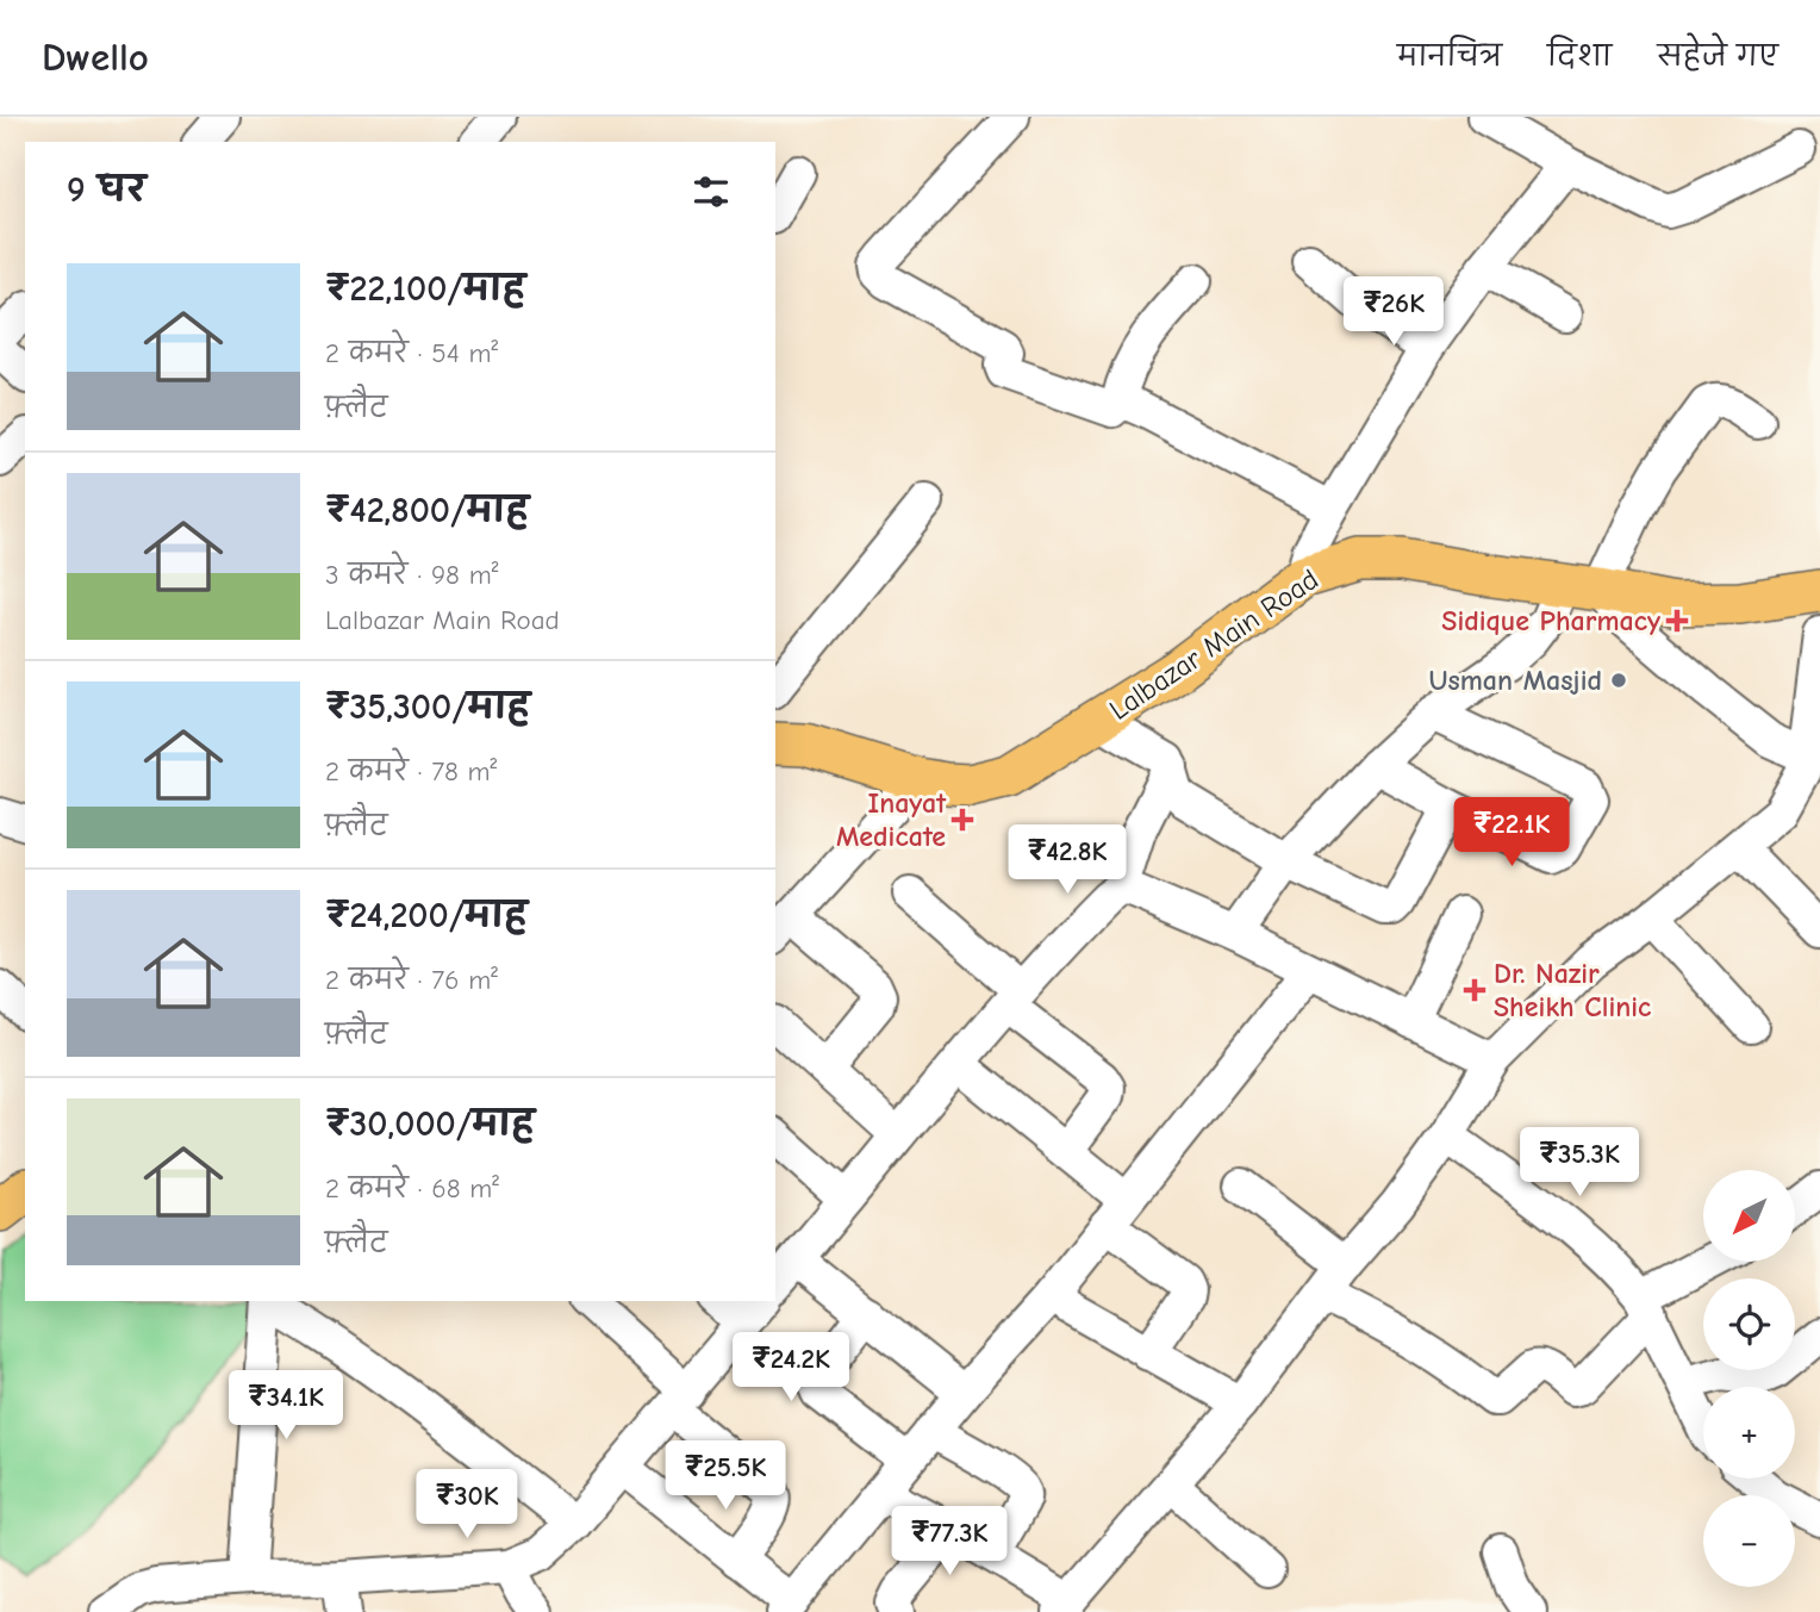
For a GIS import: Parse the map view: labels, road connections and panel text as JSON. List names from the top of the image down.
{
  "streets": {
    "main road": ["Lalbazar Main Road"]
  },
  "places": {
    "health": ["Sidique Pharmacy", "Inayat Medicate", "Dr. Nazir Sheikh Clinic"],
    "other": ["Usman Masjid"]
  },
  "north": "bottom left",
  "page": {
    "header": "Dwello",
    "nav": ["मानचित्र", "दिशा", "सहेजे गए"],
    "heading": "9 घर",
    "list": [
      {
        "name": "₹22,100/माह",
        "note": "2 कमरे · 54 m² · फ़्लैट"
      },
      {
        "name": "₹42,800/माह",
        "note": "3 कमरे · 98 m² · Lalbazar Main Road"
      },
      {
        "name": "₹35,300/माह",
        "note": "2 कमरे · 78 m² · फ़्लैट"
      },
      {
        "name": "₹24,200/माह",
        "note": "2 कमरे · 76 m² · फ़्लैट"
      },
      {
        "name": "₹30,000/माह",
        "note": "2 कमरे · 68 m² · फ़्लैट"
      }
    ],
    "price": [
      "₹26K",
      "₹22.1K",
      "₹42.8K",
      "₹35.3K",
      "₹24.2K",
      "₹34.1K",
      "₹25.5K",
      "₹30K",
      "₹77.3K"
    ],
    "map_buttons": ["+", "−"]
  }
}
